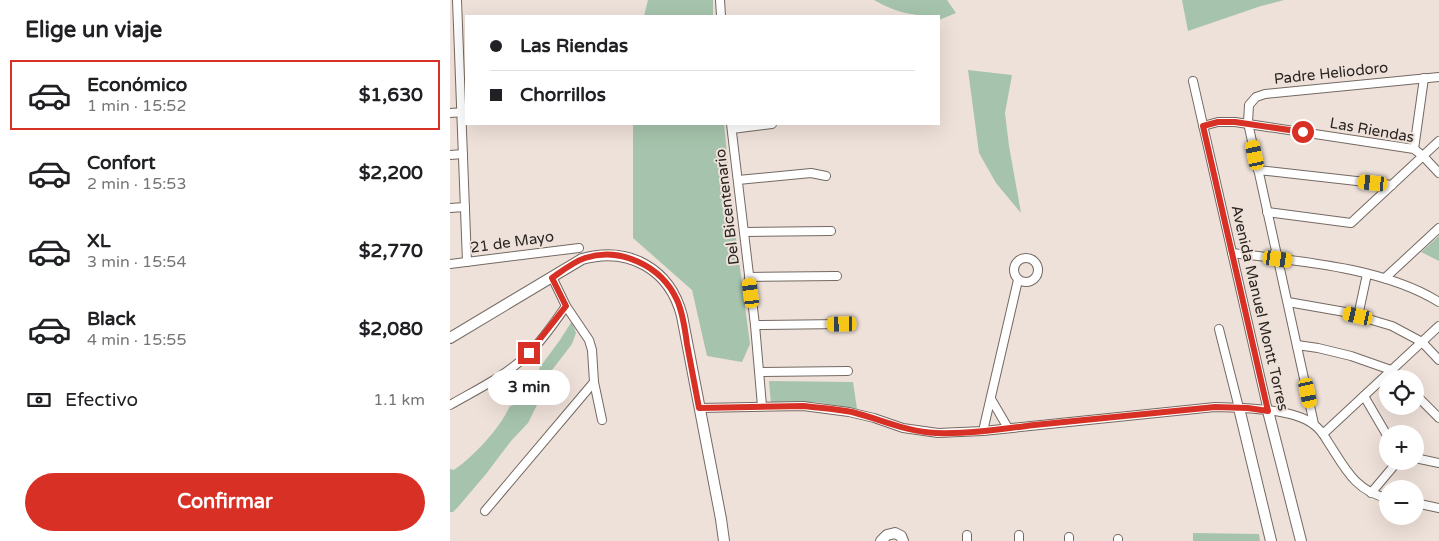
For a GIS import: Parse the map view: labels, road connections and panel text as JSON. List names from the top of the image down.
{
  "streets": {
    "street": [
      "Padre Heliodoro",
      "Las Riendas",
      "Del Bicentenario",
      "21 de Mayo",
      "Avenida Manuel Montt Torres"
    ]
  },
  "crossings": [
    ["Padre Heliodoro", "Las Riendas"],
    ["Las Riendas", "Avenida Manuel Montt Torres"]
  ],
  "page": {
    "heading": "Elige un viaje",
    "banner": ["Las Riendas", "Chorrillos"],
    "list": [
      {
        "name": "Económico",
        "note": "1 min · 15:52",
        "value": "$1,630"
      },
      {
        "name": "Confort",
        "note": "2 min · 15:53",
        "value": "$2,200"
      },
      {
        "name": "XL",
        "note": "3 min · 15:54",
        "value": "$2,770"
      },
      {
        "name": "Black",
        "note": "4 min · 15:55",
        "value": "$2,080"
      }
    ],
    "map_buttons": ["+", "−"],
    "bubble": "3 min",
    "pay": ["Efectivo", "1.1 km"],
    "buttons": "Confirmar"
  }
}
